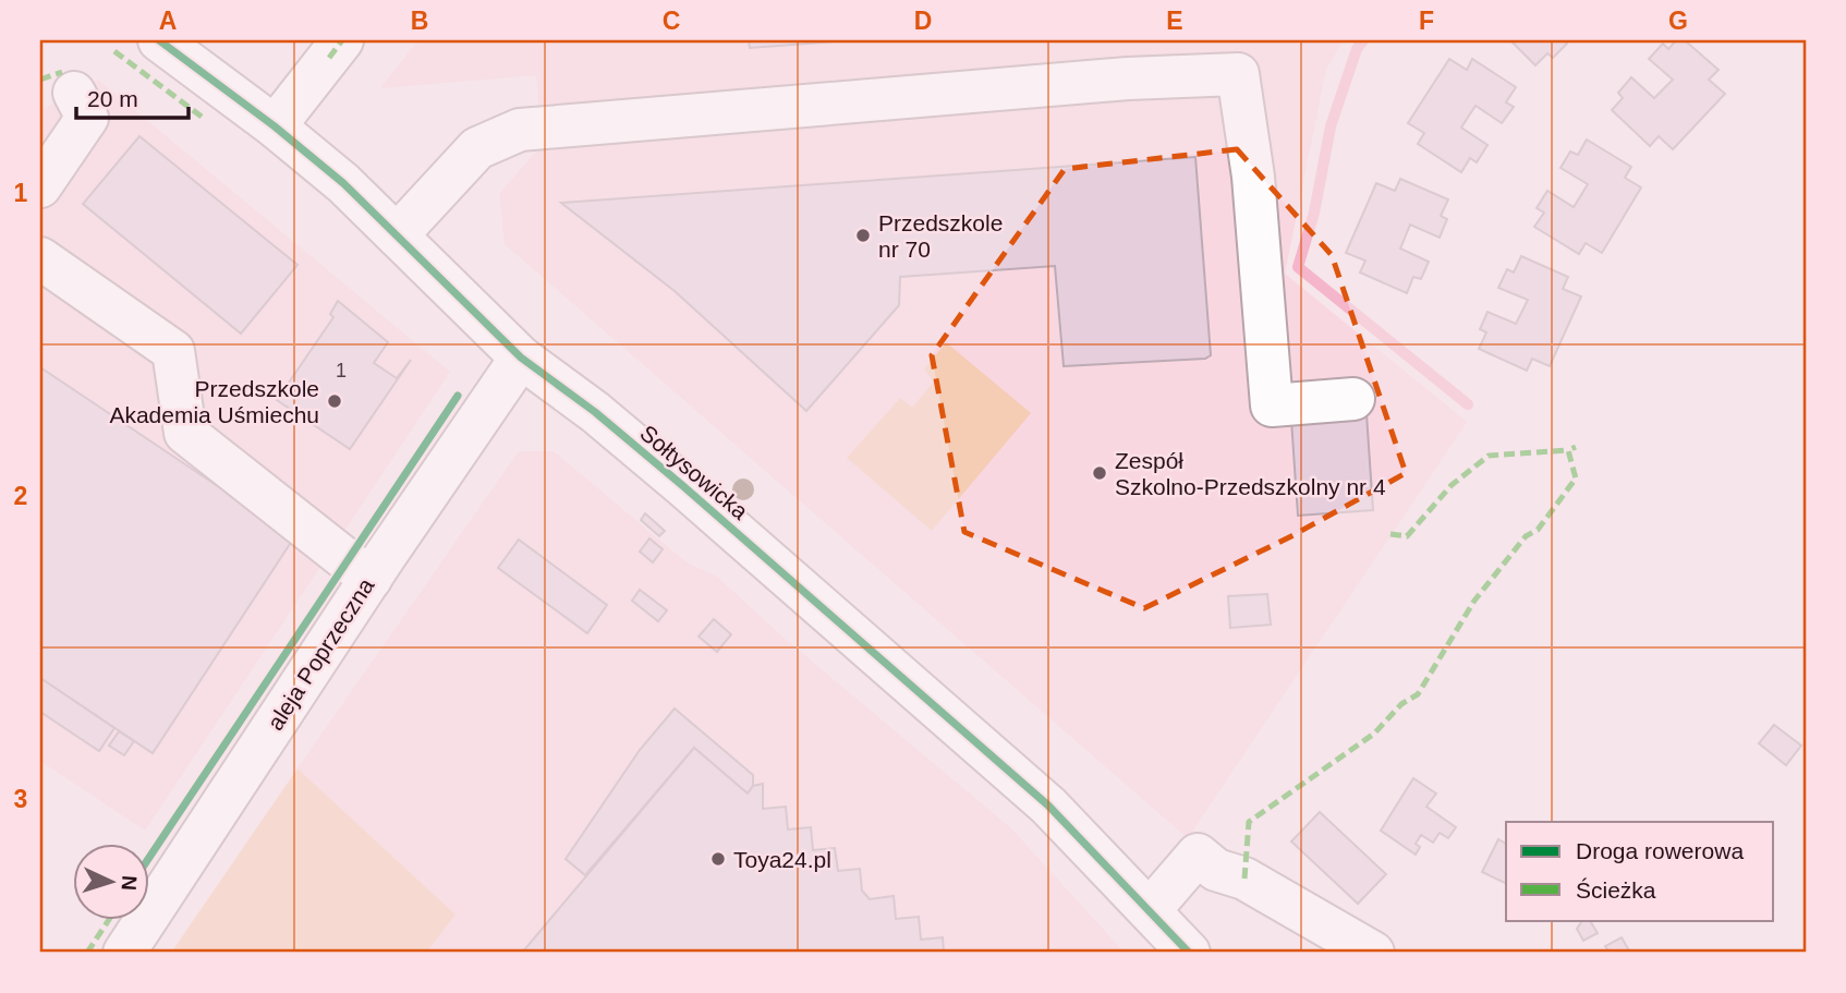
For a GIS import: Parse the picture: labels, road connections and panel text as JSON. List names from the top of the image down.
{
  "streets": {
    "street": ["Sołtysowicka", "aleja Poprzeczna"]
  },
  "crossings": [
    ["Sołtysowicka", "aleja Poprzeczna"]
  ],
  "places": [
    "Przedszkole nr 70",
    "Przedszkole Akademia Uśmiechu",
    "Zespół Szkolno-Przedszkolny nr 4",
    "Toya24.pl"
  ],
  "house_numbers": ["1"],
  "legend": ["Droga rowerowa", "Ścieżka"],
  "scale_bar": "20 m",
  "north": "right",
  "grid": {
    "columns": [
      "A",
      "B",
      "C",
      "D",
      "E",
      "F",
      "G"
    ],
    "rows": ["1", "2", "3"]
  }
}
